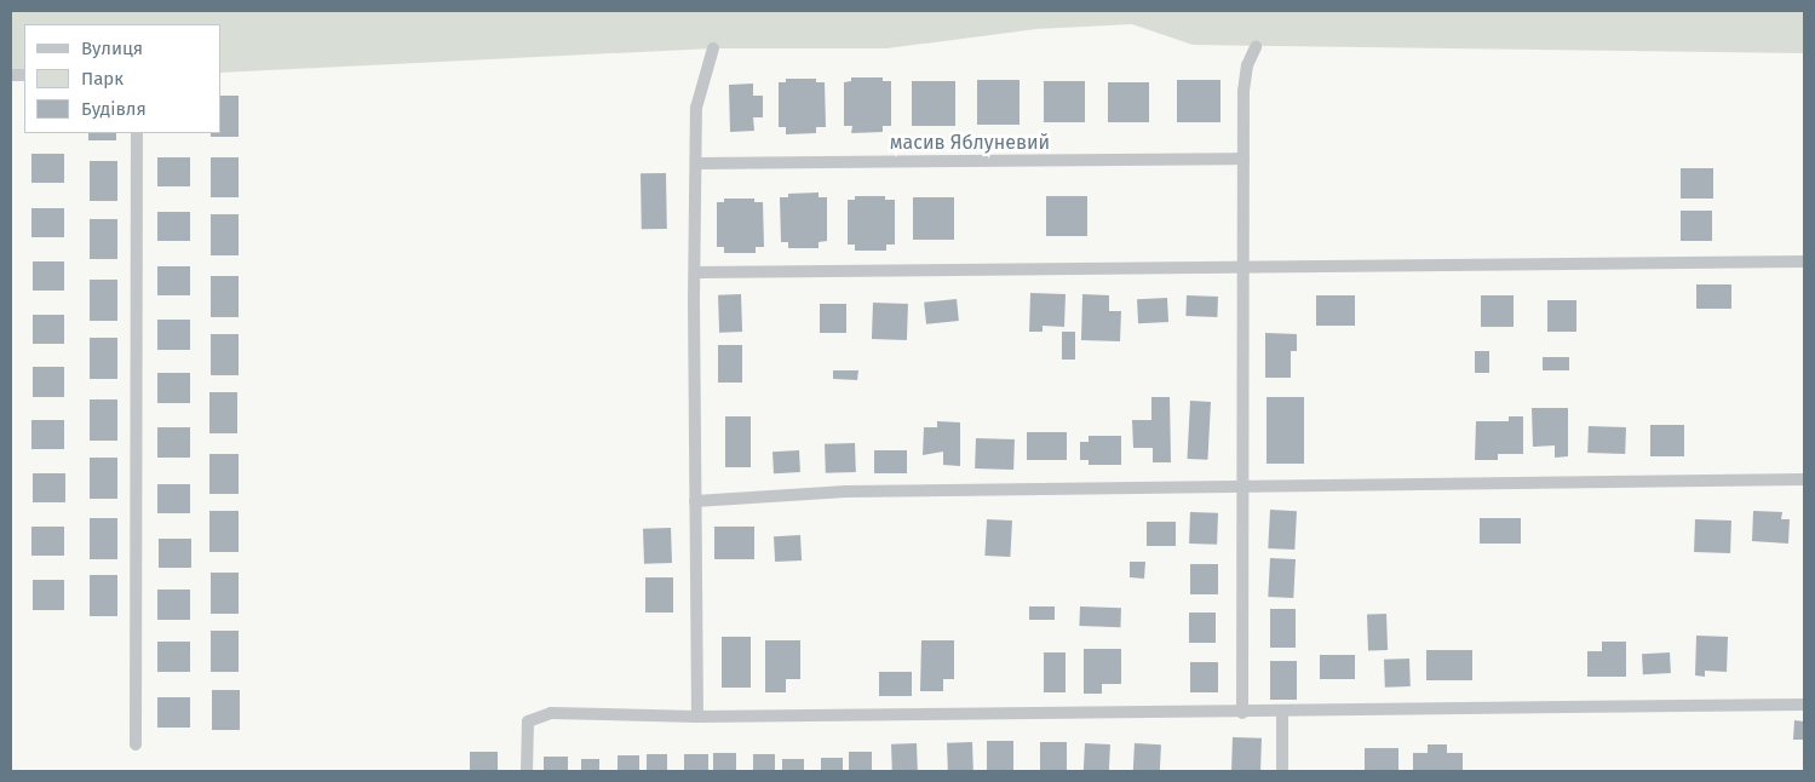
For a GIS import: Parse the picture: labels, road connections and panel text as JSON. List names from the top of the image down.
{
  "streets": {
    "street": ["масив Яблуневий"]
  },
  "legend": ["Вулиця", "Парк", "Будівля"]
}
